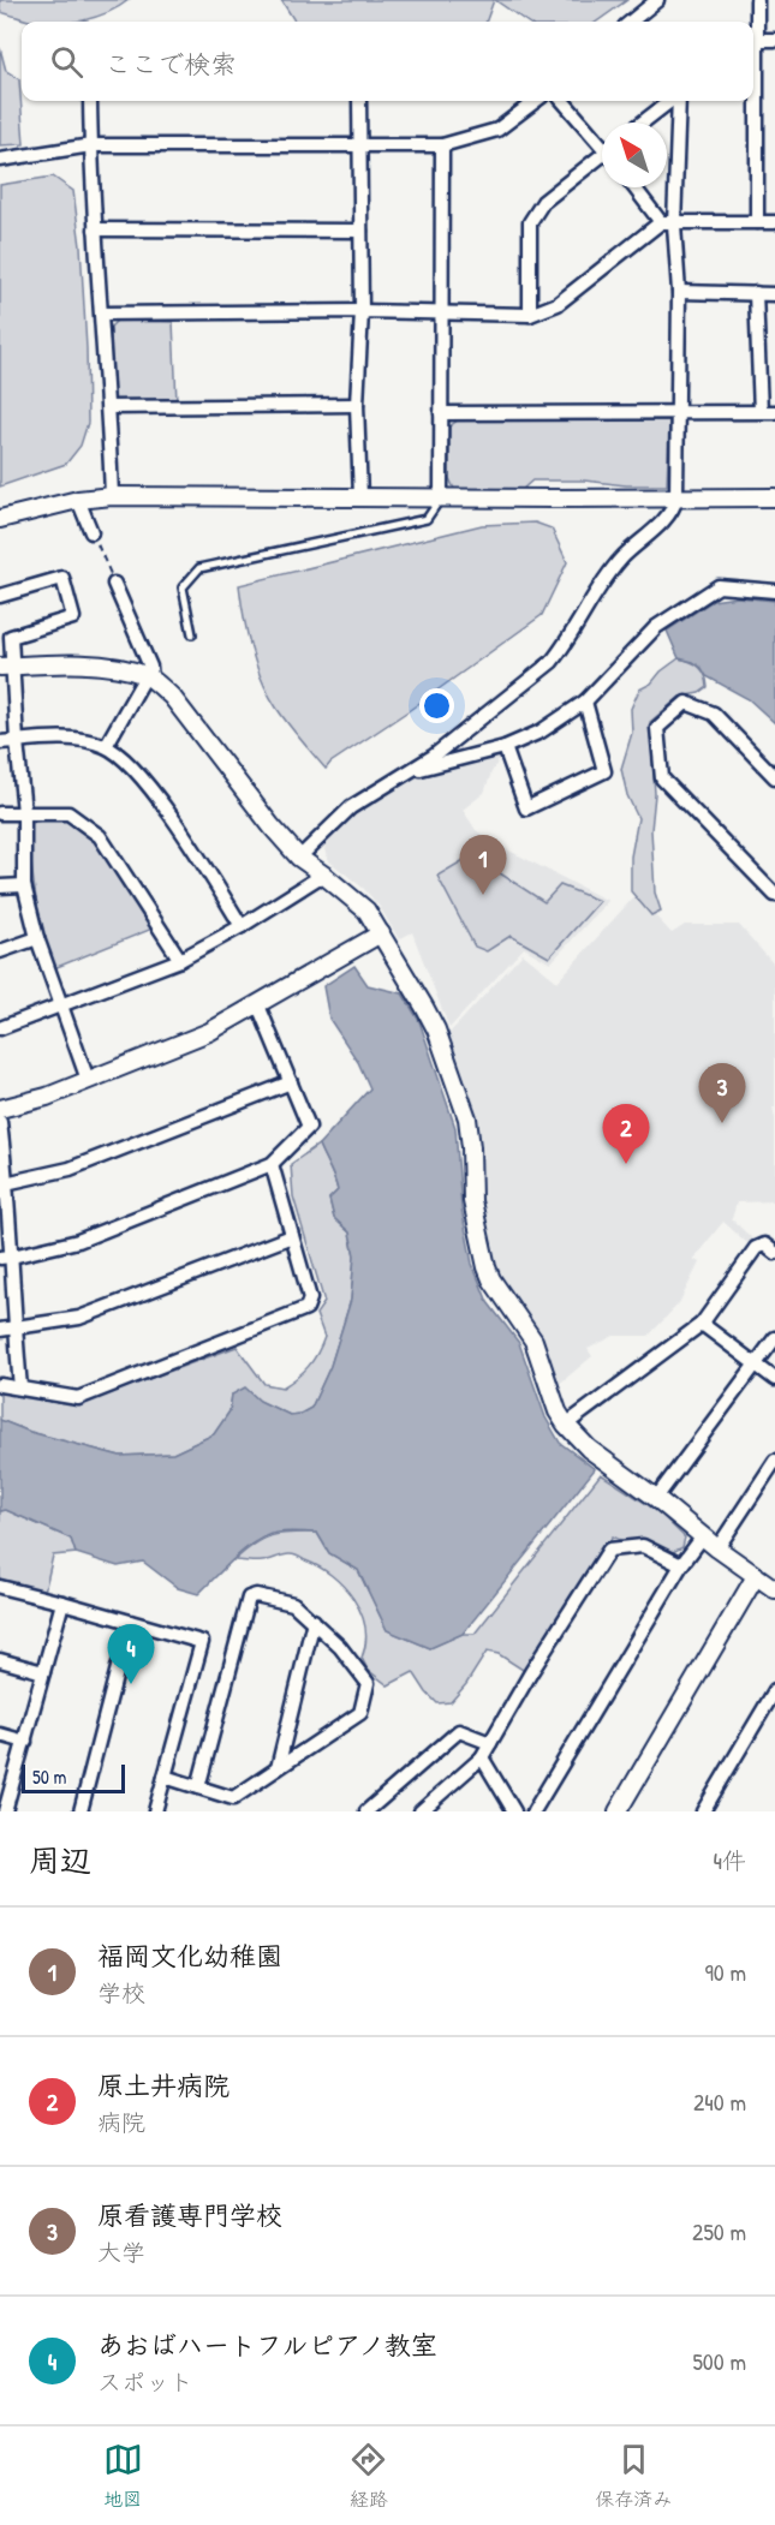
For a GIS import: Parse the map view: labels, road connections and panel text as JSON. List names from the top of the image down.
{
  "scale_bar": "50 m",
  "north": "top left",
  "page": {
    "search": "ここで検索",
    "pins": [
      "1",
      "3",
      "2",
      "4"
    ],
    "scale": "50 m",
    "heading": ["周辺", "4件"],
    "list": [
      {
        "mark": "1",
        "name": "福岡文化幼稚園",
        "note": "学校",
        "value": "90 m"
      },
      {
        "mark": "2",
        "name": "原土井病院",
        "note": "病院",
        "value": "240 m"
      },
      {
        "mark": "3",
        "name": "原看護専門学校",
        "note": "大学",
        "value": "250 m"
      },
      {
        "mark": "4",
        "name": "あおばハートフルピアノ教室",
        "note": "スポット",
        "value": "500 m"
      }
    ],
    "nav": ["地図", "経路", "保存済み"]
  }
}
